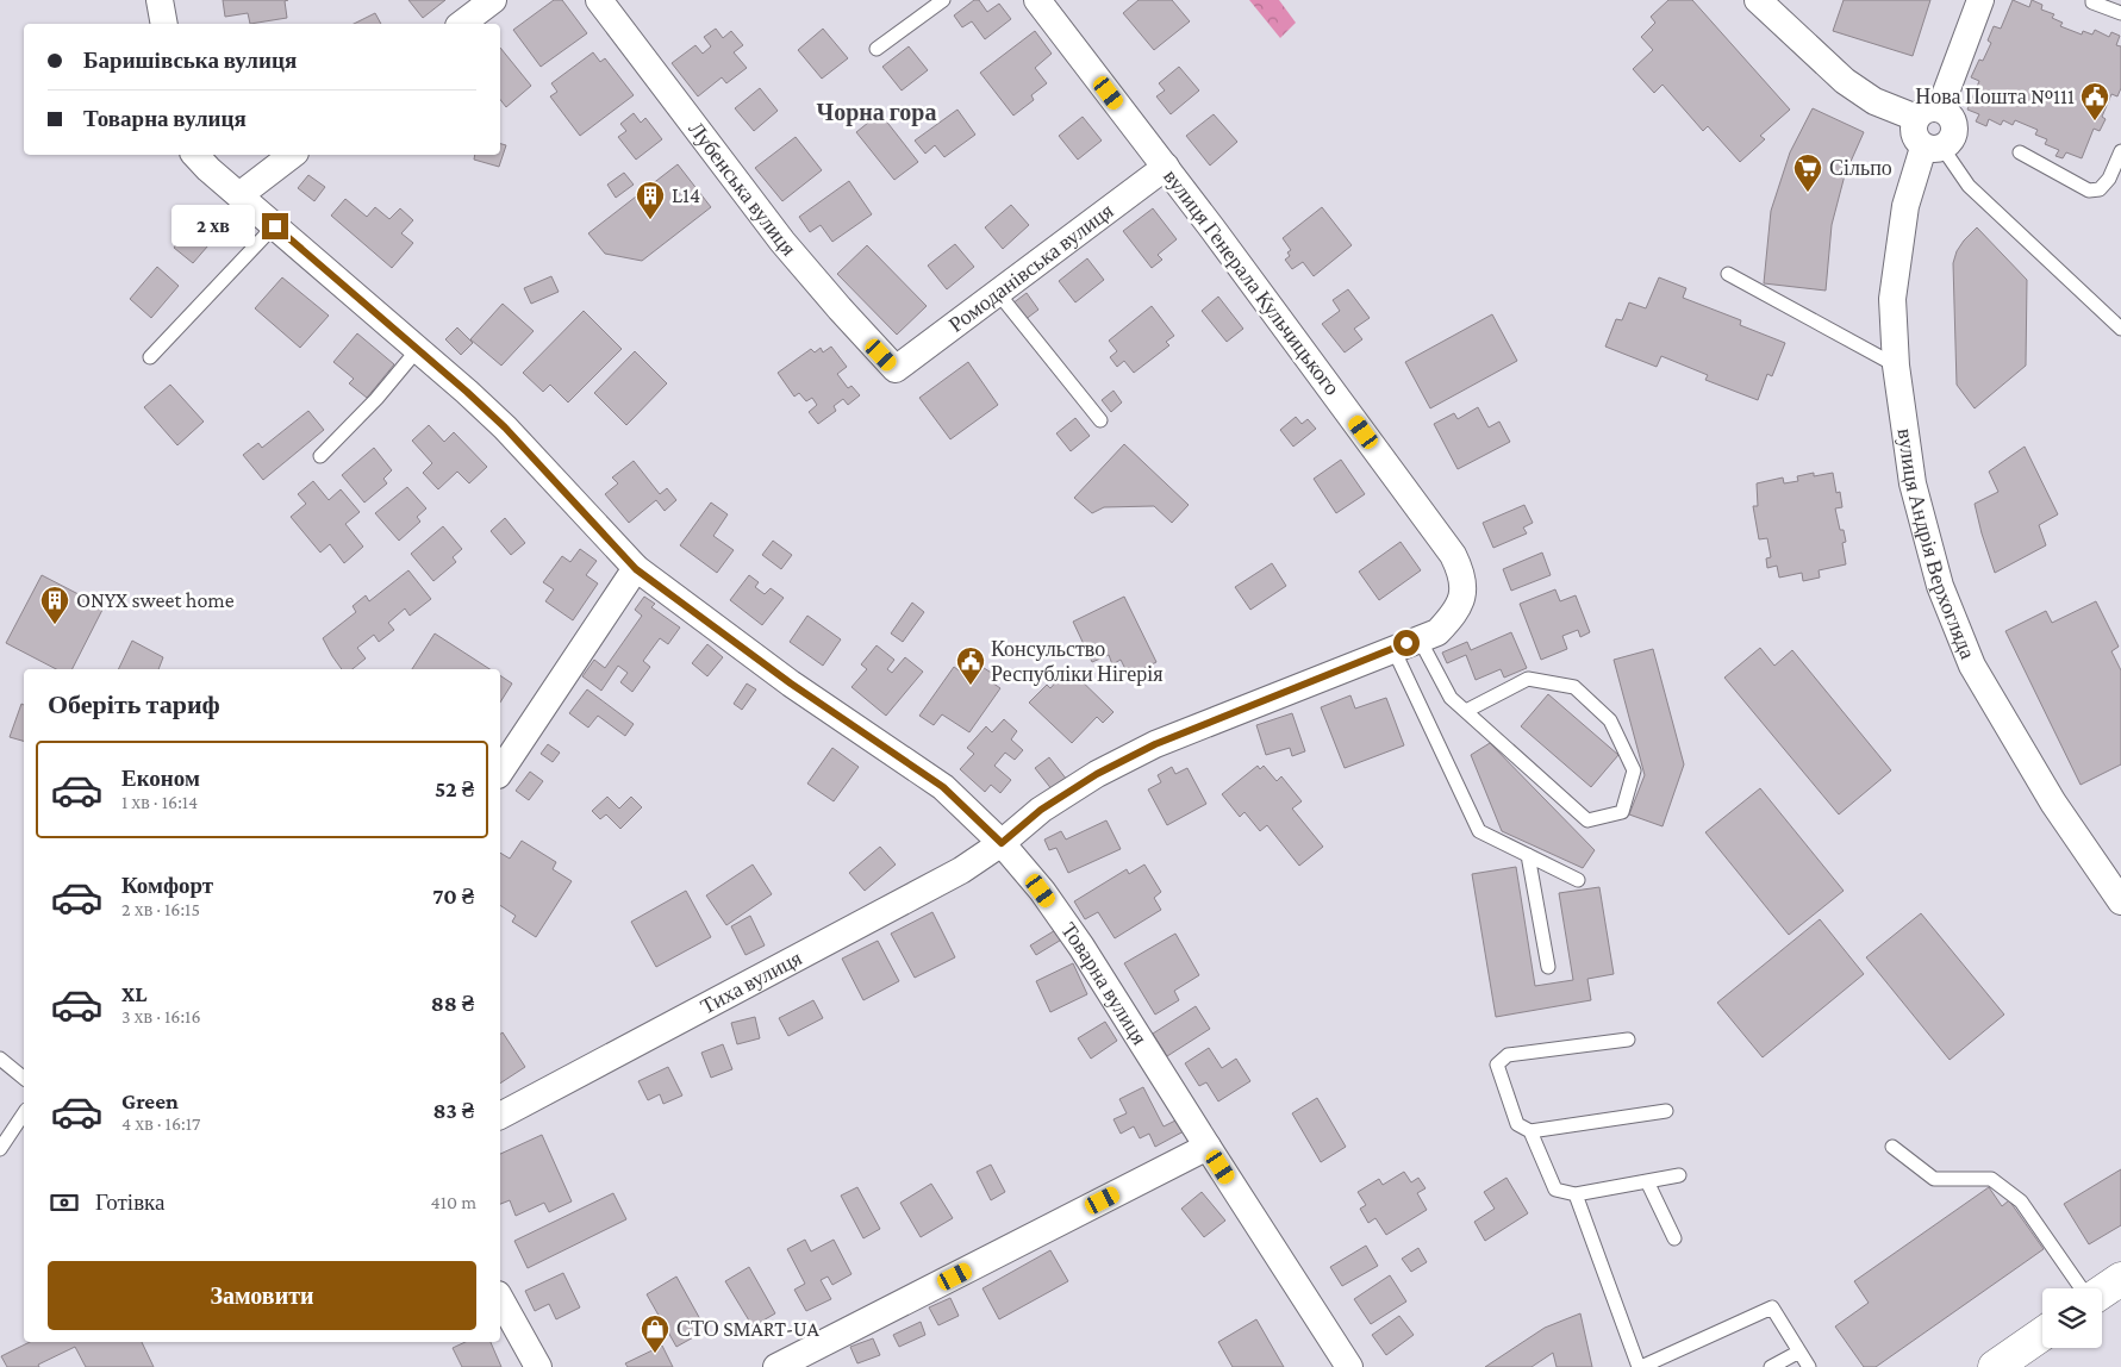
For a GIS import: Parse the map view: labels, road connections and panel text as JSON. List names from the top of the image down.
{
  "streets": {
    "street": [
      "Лубенська вулиця",
      "Ромоданівська вулиця",
      "вулиця Генерала Кульчицького",
      "вулиця Андрія Верхогляда",
      "Тиха вулиця",
      "Товарна вулиця"
    ]
  },
  "crossings": [
    ["Лубенська вулиця", "Ромоданівська вулиця"],
    ["Ромоданівська вулиця", "вулиця Генерала Кульчицького"],
    ["вулиця Генерала Кульчицького", "Тиха вулиця"],
    ["Тиха вулиця", "Товарна вулиця"]
  ],
  "districts": ["Чорна гора"],
  "places": {
    "public building": ["Нова Пошта №111", "Консульство Республіки Нігерія"],
    "supermarket": ["Сільпо"],
    "building": ["L14", "ONYX sweet home"],
    "shop": ["СТО SMART-UA"]
  },
  "page": {
    "banner": ["Баришівська вулиця", "Товарна вулиця"],
    "bubble": "2 хв",
    "heading": "Оберіть тариф",
    "list": [
      {
        "name": "Економ",
        "note": "1 хв · 16:14",
        "value": "52 ₴"
      },
      {
        "name": "Комфорт",
        "note": "2 хв · 16:15",
        "value": "70 ₴"
      },
      {
        "name": "XL",
        "note": "3 хв · 16:16",
        "value": "88 ₴"
      },
      {
        "name": "Green",
        "note": "4 хв · 16:17",
        "value": "83 ₴"
      }
    ],
    "pay": ["Готівка", "410 m"],
    "buttons": "Замовити"
  }
}
